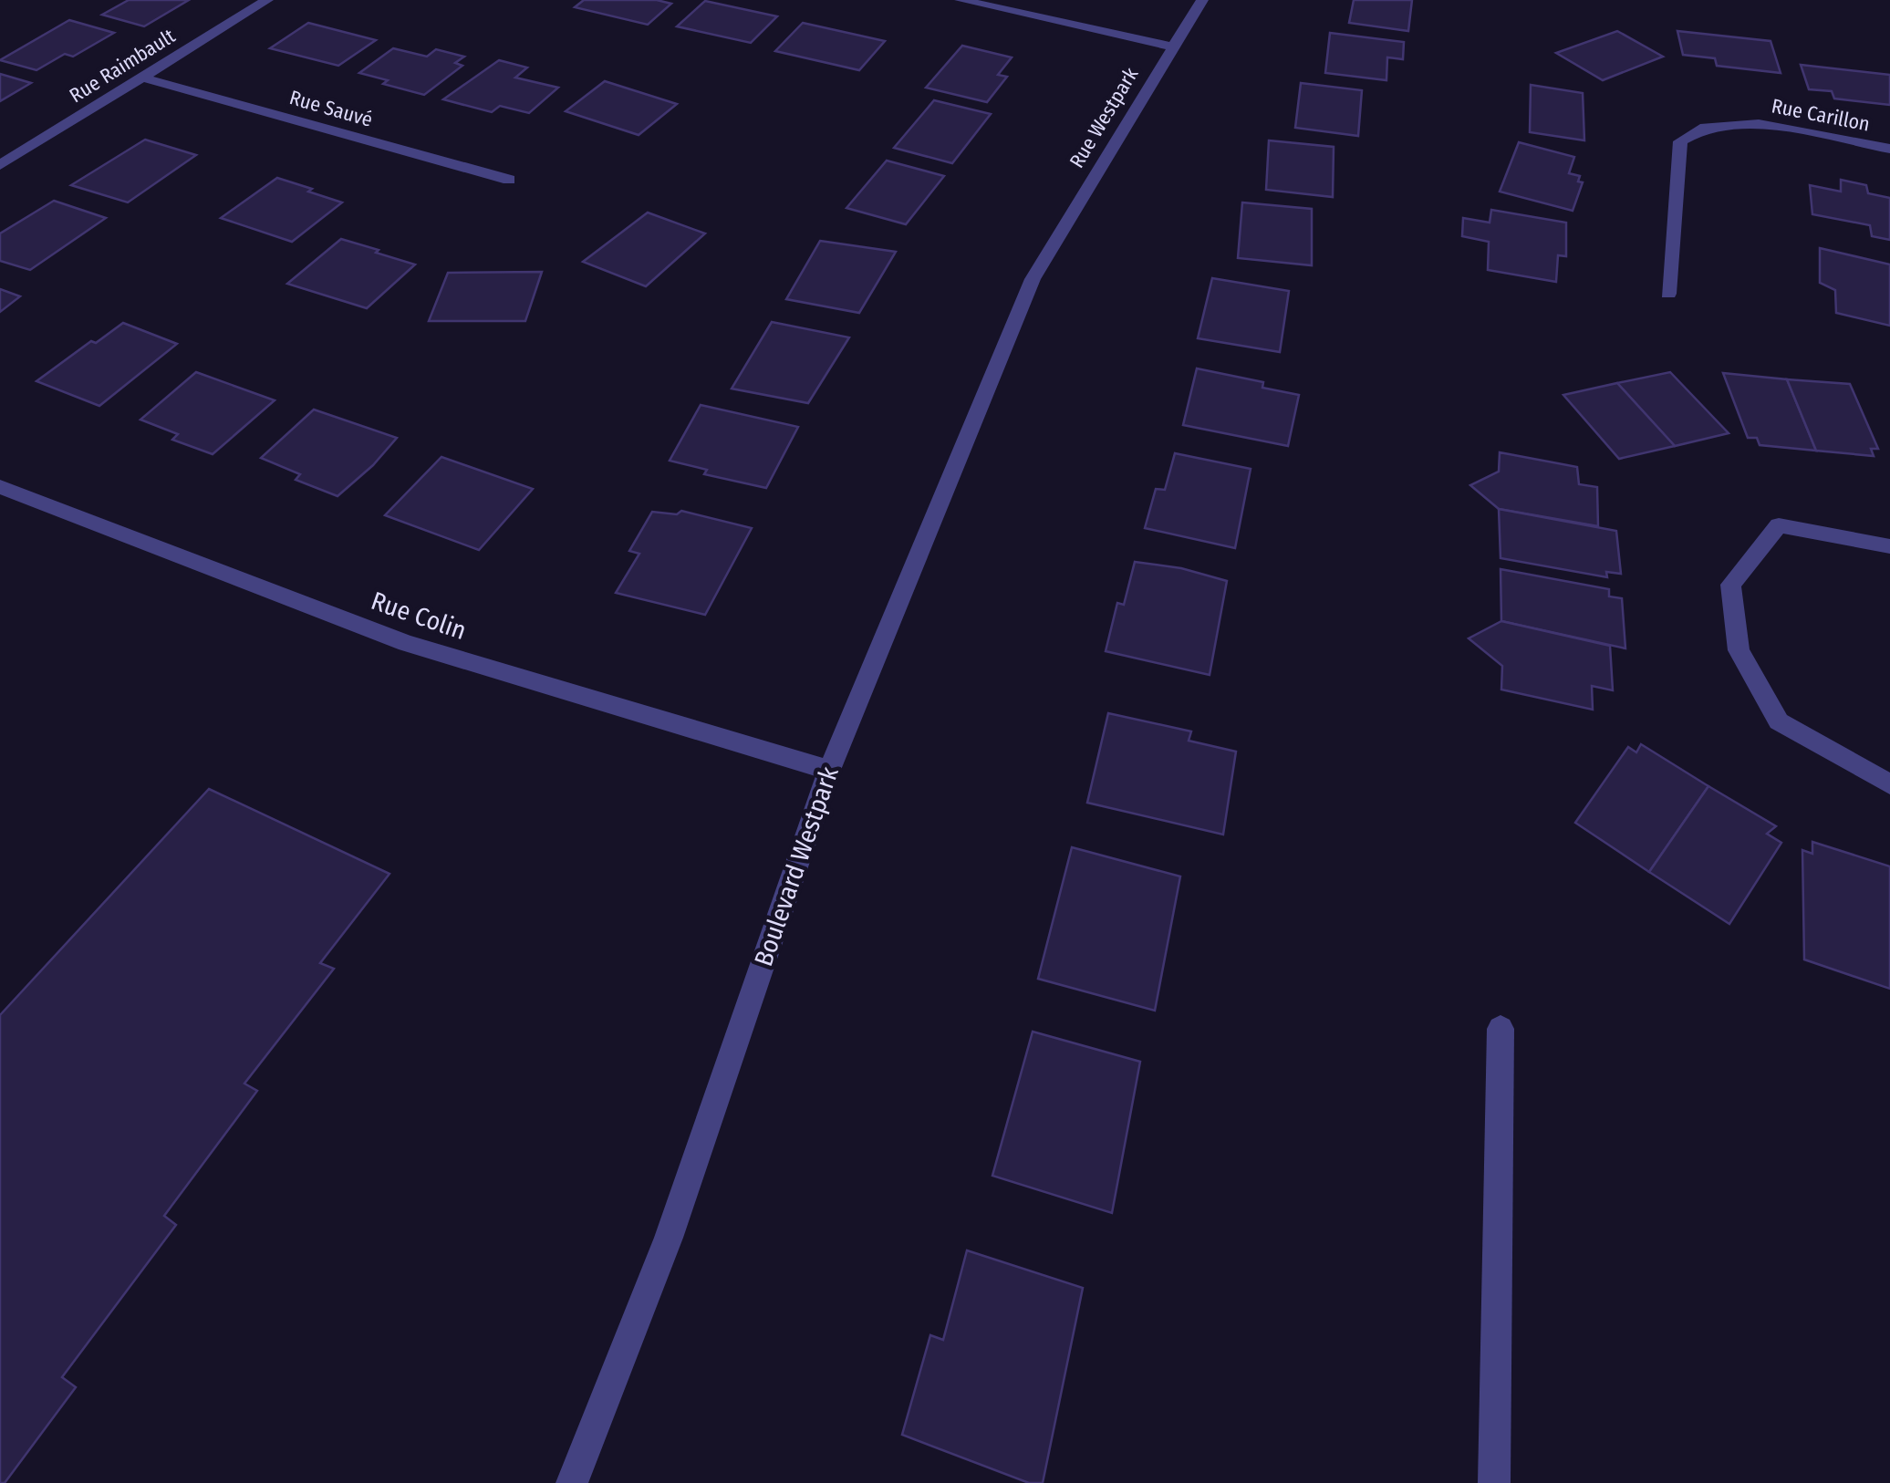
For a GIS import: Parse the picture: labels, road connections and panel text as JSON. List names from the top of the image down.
{
  "streets": {
    "street": [
      "Rue Raimbault",
      "Rue Sauvé",
      "Rue Carillon",
      "Rue Westpark",
      "Rue Colin",
      "Boulevard Westpark"
    ]
  },
  "crossings": [
    ["Rue Raimbault", "Rue Sauvé"],
    ["Rue Westpark", "Boulevard Westpark"],
    ["Rue Colin", "Boulevard Westpark"]
  ]
}
